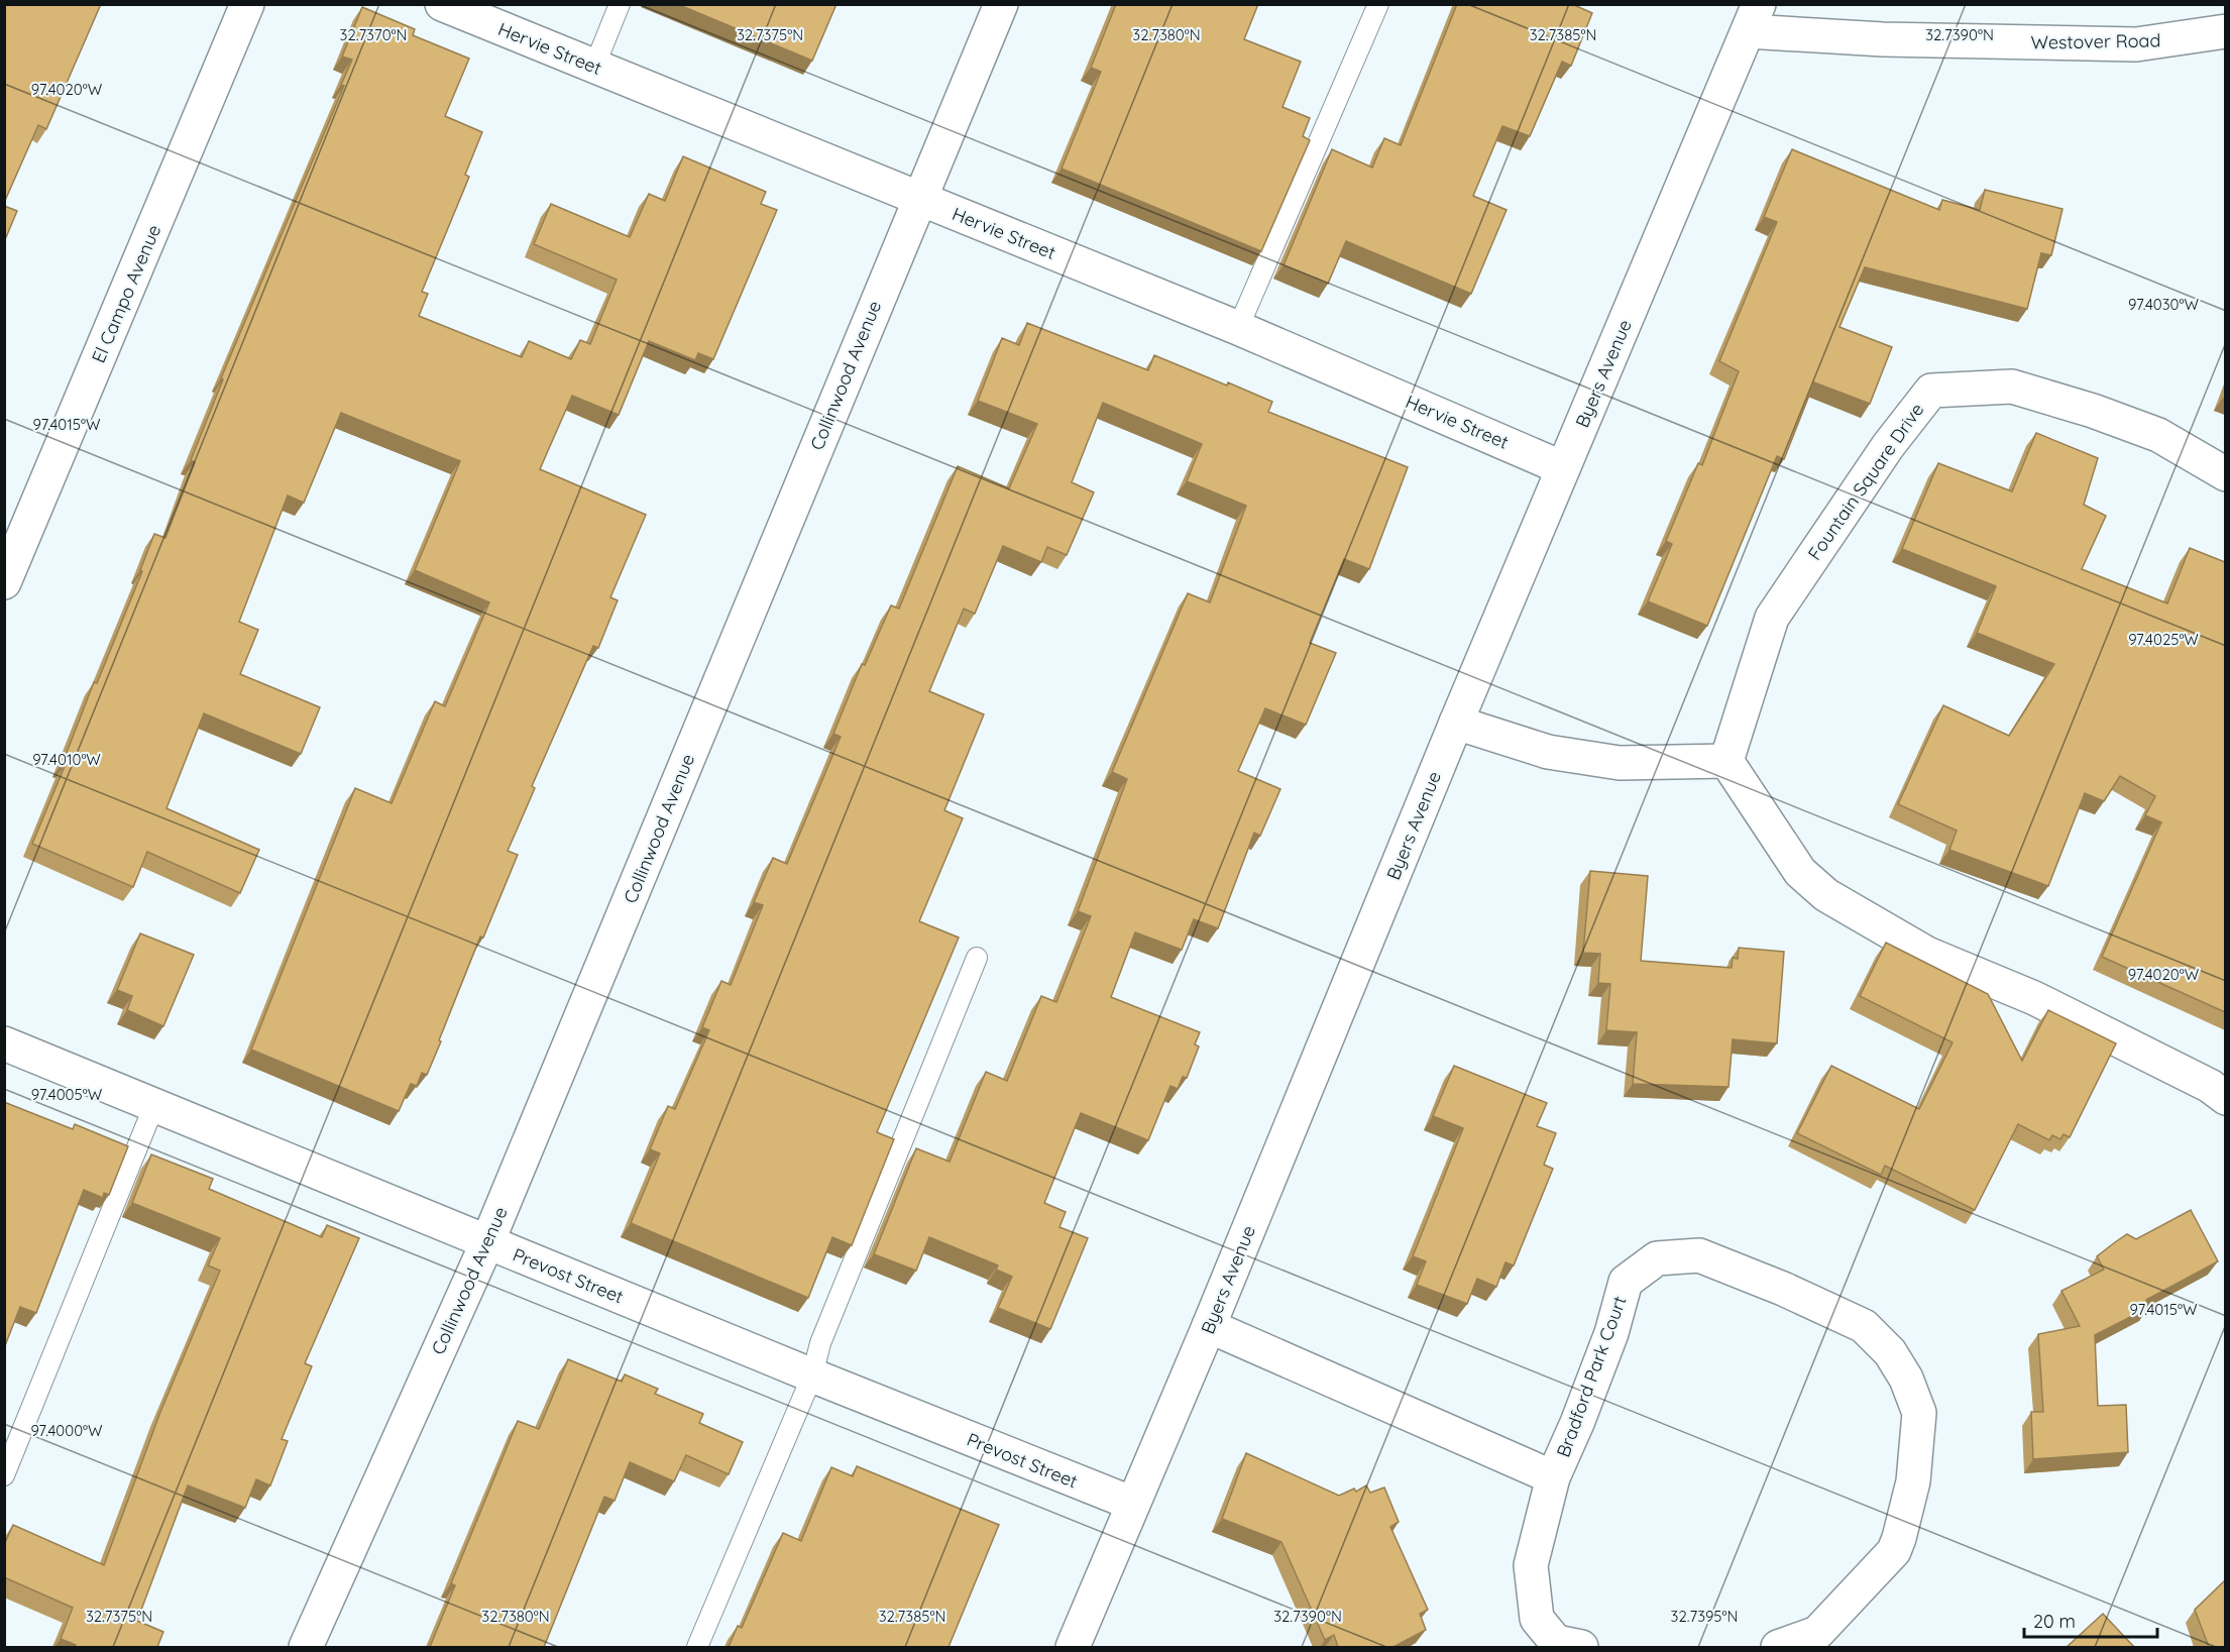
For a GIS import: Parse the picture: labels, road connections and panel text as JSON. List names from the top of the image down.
{
  "streets": {
    "street": [
      "Westover Road",
      "Hervie Street",
      "El Campo Avenue",
      "Byers Avenue",
      "Collinwood Avenue",
      "Fountain Square Drive",
      "Prevost Street",
      "Bradford Park Court"
    ]
  },
  "crossings": [
    ["Westover Road", "Byers Avenue"],
    ["Hervie Street", "Byers Avenue"],
    ["Hervie Street", "Collinwood Avenue"],
    ["Byers Avenue", "Prevost Street"],
    ["Byers Avenue", "Bradford Park Court"],
    ["Collinwood Avenue", "Prevost Street"]
  ],
  "scale_bar": "20 m",
  "coordinates": [
    "32.7375°N",
    "32.7385°N",
    "32.7390°N",
    "32.7370°N",
    "32.7380°N",
    "97.4020°W",
    "97.4030°W",
    "97.4015°W",
    "97.4025°W",
    "97.4010°W",
    "97.4005°W",
    "97.4000°W",
    "32.7395°N"
  ]
}
